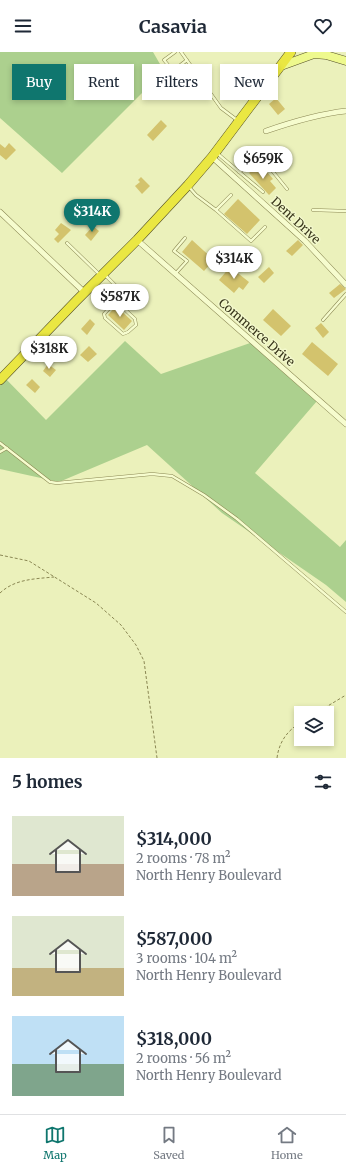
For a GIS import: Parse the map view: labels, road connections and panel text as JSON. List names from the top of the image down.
{
  "streets": {
    "street": ["Dent Drive", "Commerce Drive"]
  },
  "page": {
    "header": "Casavia",
    "chip": [
      "Buy",
      "Rent",
      "Filters",
      "New"
    ],
    "price": [
      "$659K",
      "$314K",
      "$314K",
      "$587K",
      "$318K"
    ],
    "heading": "5 homes",
    "list": [
      {
        "name": "$314,000",
        "note": "2 rooms · 78 m² · North Henry Boulevard"
      },
      {
        "name": "$587,000",
        "note": "3 rooms · 104 m² · North Henry Boulevard"
      },
      {
        "name": "$318,000",
        "note": "2 rooms · 56 m² · North Henry Boulevard"
      }
    ],
    "tabs": ["Map", "Saved", "Home"]
  }
}
